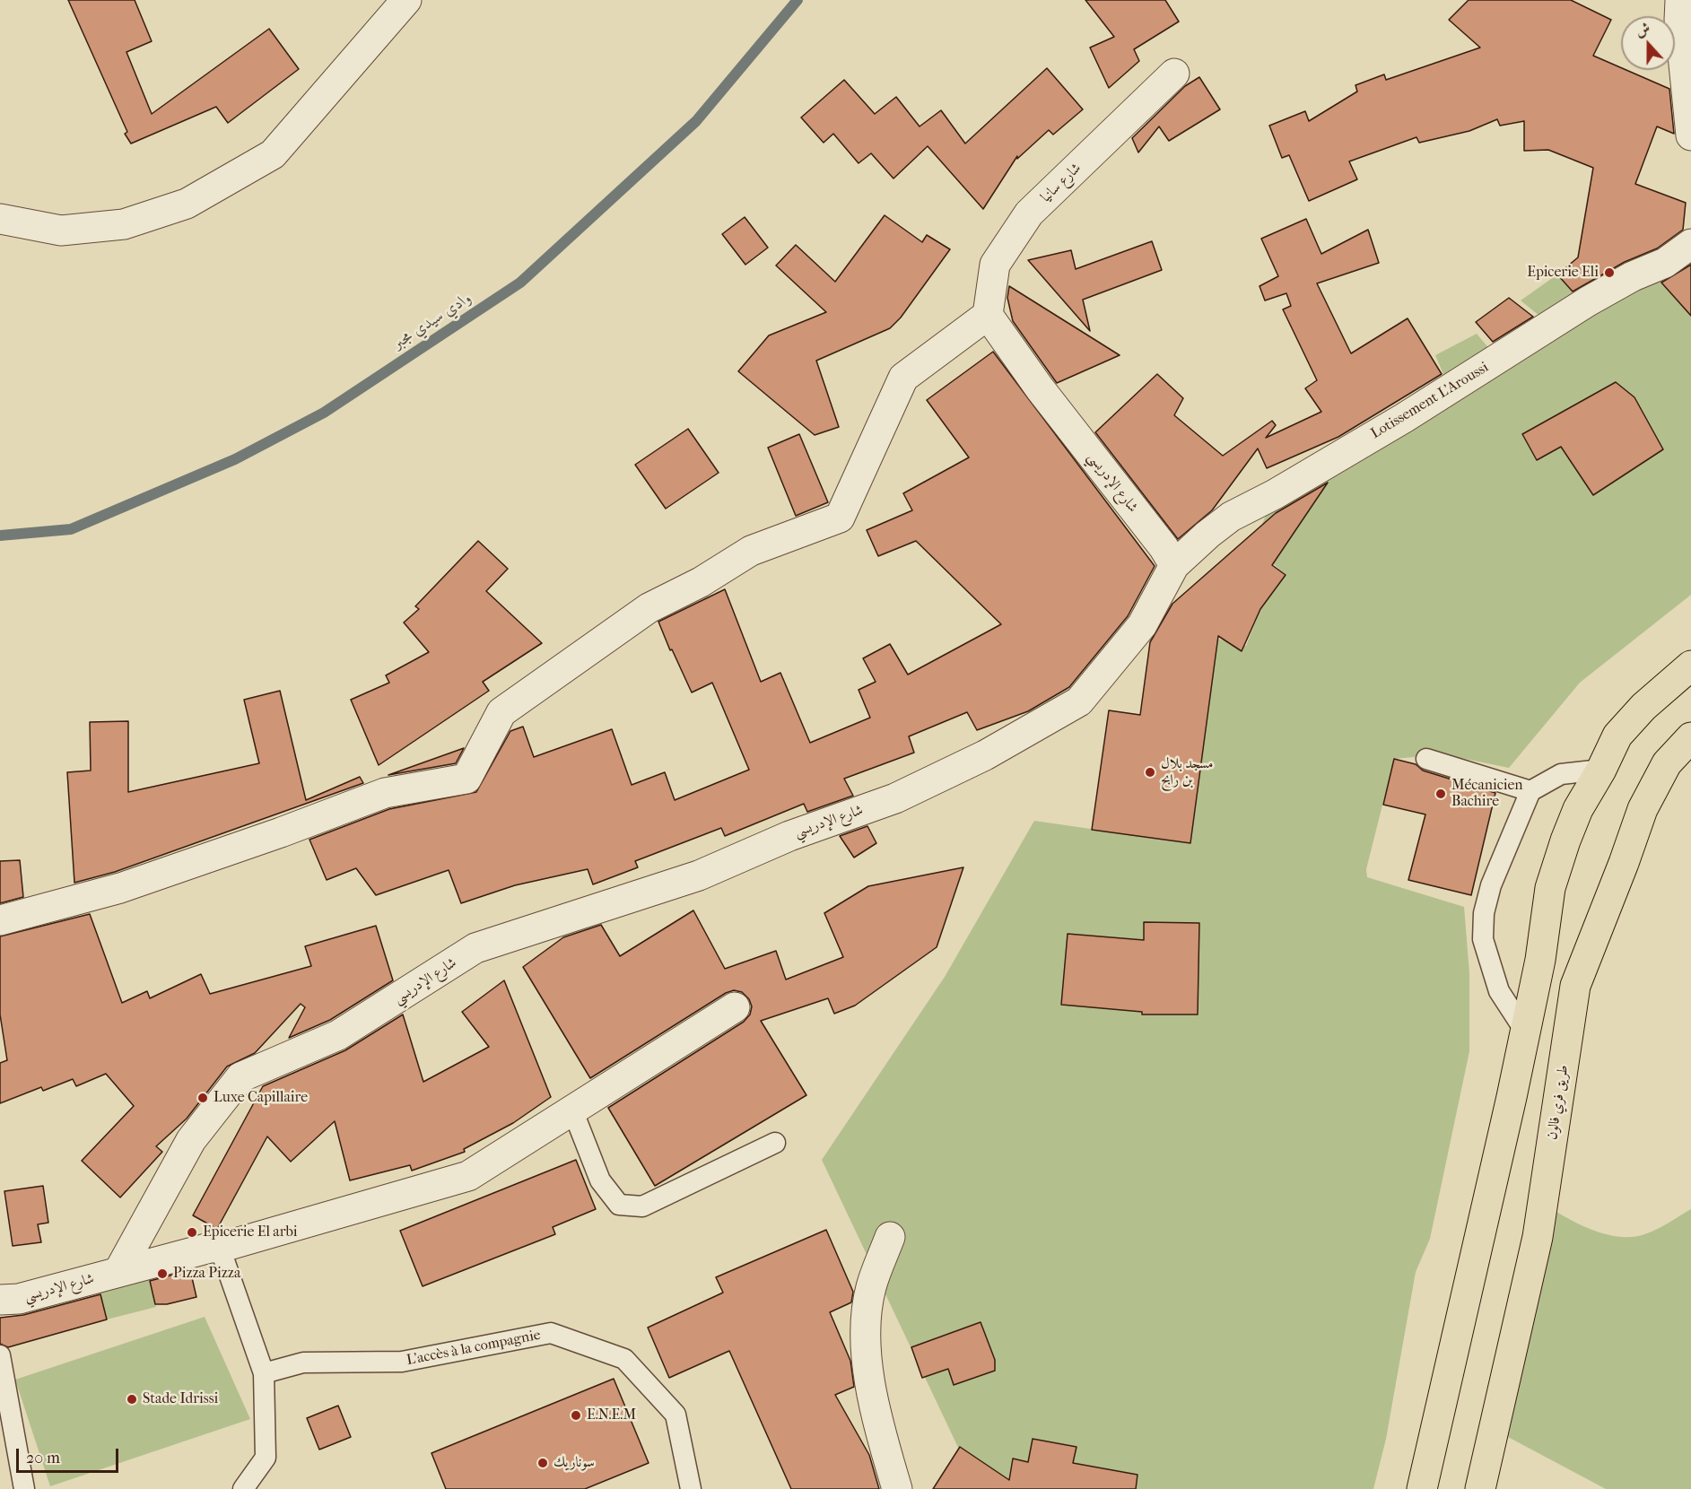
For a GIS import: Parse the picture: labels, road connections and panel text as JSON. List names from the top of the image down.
{
  "streets": {
    "highway": ["طريق فري فالون"],
    "street": ["شارع سانيا", "Lotissement L'Aroussi", "شارع الإدريسي"],
    "lane": ["L'accès à la compagnie"]
  },
  "crossings": [
    ["شارع سانيا", "شارع الإدريسي"],
    ["Lotissement L'Aroussi", "شارع الإدريسي"]
  ],
  "water": ["وادي سيدي مجبر"],
  "places": [
    "Epicerie Eli",
    "مسجد بلال بن رابح",
    "Mécanicien Bachire",
    "Luxe Capillaire",
    "Epicerie El arbi",
    "Pizza Pizza",
    "Stade Idrissi",
    "E.N.E.M",
    "سوناريك"
  ],
  "scale_bar": "20 m",
  "north": "top"
}
